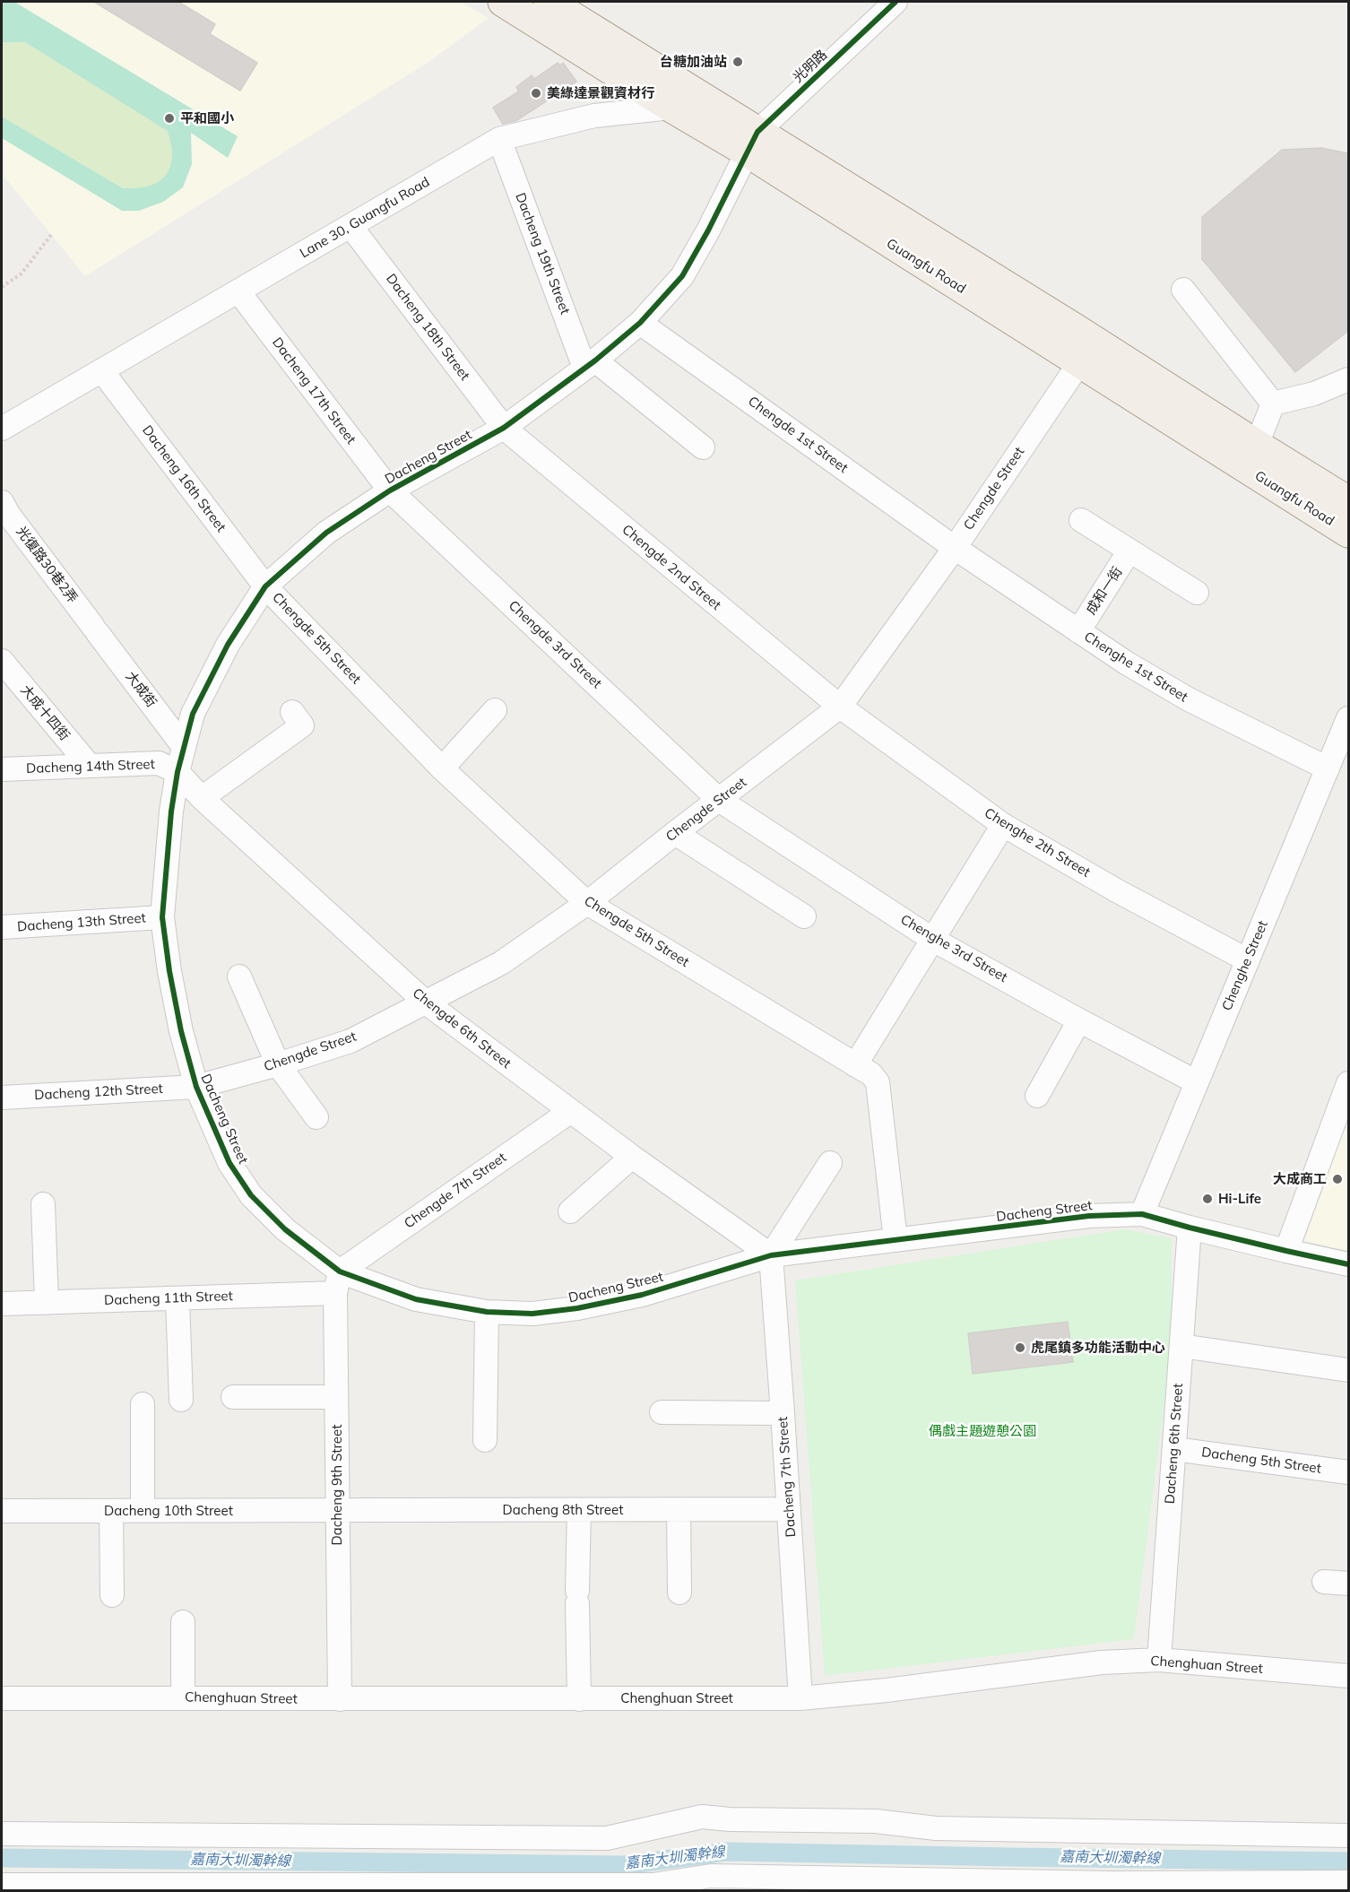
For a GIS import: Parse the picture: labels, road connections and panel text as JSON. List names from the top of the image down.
{
  "streets": {
    "main road": ["Guangfu Road"],
    "street": [
      "光明路",
      "Lane 30, Guangfu Road",
      "Dacheng 19th Street",
      "Dacheng 18th Street",
      "Dacheng 17th Street",
      "Chengde 1st Street",
      "Dacheng Street",
      "Dacheng 16th Street",
      "Chengde Street",
      "光復路30巷2弄",
      "Chengde 2nd Street",
      "成和一街",
      "Chengde 5th Street",
      "Chengde 3rd Street",
      "Chenghe 1st Street",
      "大成街",
      "大成十四街",
      "Dacheng 14th Street",
      "Chenghe 2th Street",
      "Dacheng 13th Street",
      "Chenghe 3rd Street",
      "Chenghe Street",
      "Chengde 6th Street",
      "Dacheng 12th Street",
      "Chengde 7th Street",
      "Dacheng 11th Street",
      "Dacheng 6th Street",
      "Dacheng 5th Street",
      "Dacheng 7th Street",
      "Dacheng 9th Street",
      "Dacheng 8th Street",
      "Dacheng 10th Street",
      "Chenghuan Street"
    ]
  },
  "crossings": [
    ["光明路", "Guangfu Road"],
    ["光明路", "Dacheng Street"],
    ["Lane 30, Guangfu Road", "Dacheng 19th Street"],
    ["Lane 30, Guangfu Road", "Guangfu Road"],
    ["Lane 30, Guangfu Road", "Dacheng 18th Street"],
    ["Lane 30, Guangfu Road", "Dacheng 17th Street"],
    ["Lane 30, Guangfu Road", "Dacheng 16th Street"],
    ["Dacheng 19th Street", "Dacheng Street"],
    ["Guangfu Road", "Dacheng Street"],
    ["Guangfu Road", "Chengde Street"],
    ["Dacheng 18th Street", "Dacheng Street"],
    ["Dacheng 18th Street", "Chengde 2nd Street"],
    ["Dacheng 17th Street", "Dacheng Street"],
    ["Dacheng 17th Street", "Chengde 3rd Street"],
    ["Chengde 1st Street", "Dacheng Street"],
    ["Chengde 1st Street", "Chengde Street"],
    ["Chengde 1st Street", "Chenghe 1st Street"],
    ["Dacheng Street", "Dacheng 16th Street"],
    ["Dacheng Street", "Chengde Street"],
    ["Dacheng Street", "Chengde 2nd Street"],
    ["Dacheng Street", "Chengde 5th Street"],
    ["Dacheng Street", "Chengde 3rd Street"],
    ["Dacheng Street", "大成街"],
    ["Dacheng Street", "Dacheng 14th Street"],
    ["Dacheng Street", "Dacheng 13th Street"],
    ["Dacheng Street", "Chenghe Street"],
    ["Dacheng Street", "Chengde 6th Street"],
    ["Dacheng Street", "Dacheng 12th Street"],
    ["Dacheng Street", "Chengde 7th Street"],
    ["Dacheng Street", "Dacheng 11th Street"],
    ["Dacheng Street", "Dacheng 6th Street"],
    ["Dacheng Street", "Dacheng 7th Street"],
    ["Dacheng Street", "Dacheng 9th Street"],
    ["Dacheng 16th Street", "Chengde 5th Street"],
    ["Chengde Street", "Chengde 2nd Street"],
    ["Chengde Street", "Chengde 5th Street"],
    ["Chengde Street", "Chengde 3rd Street"],
    ["Chengde Street", "Chenghe 1st Street"],
    ["Chengde Street", "Chenghe 2th Street"],
    ["Chengde Street", "Chenghe 3rd Street"],
    ["Chengde Street", "Chengde 6th Street"],
    ["Chengde Street", "Dacheng 12th Street"],
    ["光復路30巷2弄", "大成街"],
    ["Chengde 2nd Street", "Chenghe 2th Street"],
    ["成和一街", "Chenghe 1st Street"],
    ["Chengde 3rd Street", "Chenghe 3rd Street"],
    ["Chenghe 1st Street", "Chenghe Street"],
    ["大成十四街", "Dacheng 14th Street"],
    ["Dacheng 14th Street", "Chengde 6th Street"],
    ["Chenghe 2th Street", "Chenghe Street"],
    ["Chenghe 3rd Street", "Chenghe Street"],
    ["Chengde 6th Street", "Chengde 7th Street"],
    ["Chengde 6th Street", "Dacheng 7th Street"],
    ["Chengde 7th Street", "Dacheng 11th Street"],
    ["Chengde 7th Street", "Dacheng 9th Street"],
    ["Dacheng 11th Street", "Dacheng 9th Street"],
    ["Dacheng 6th Street", "Dacheng 5th Street"],
    ["Dacheng 6th Street", "Chenghuan Street"],
    ["Dacheng 7th Street", "Dacheng 8th Street"],
    ["Dacheng 7th Street", "Chenghuan Street"],
    ["Dacheng 9th Street", "Dacheng 8th Street"],
    ["Dacheng 9th Street", "Dacheng 10th Street"],
    ["Dacheng 9th Street", "Chenghuan Street"],
    ["Dacheng 8th Street", "Dacheng 10th Street"]
  ],
  "water": ["嘉南大圳濁幹線"],
  "parks": ["偶戲主題遊憩公園"],
  "places": [
    "台糖加油站",
    "美綠達景觀資材行",
    "平和國小",
    "大成商工",
    "Hi-Life",
    "虎尾鎮多功能活動中心"
  ]
}
